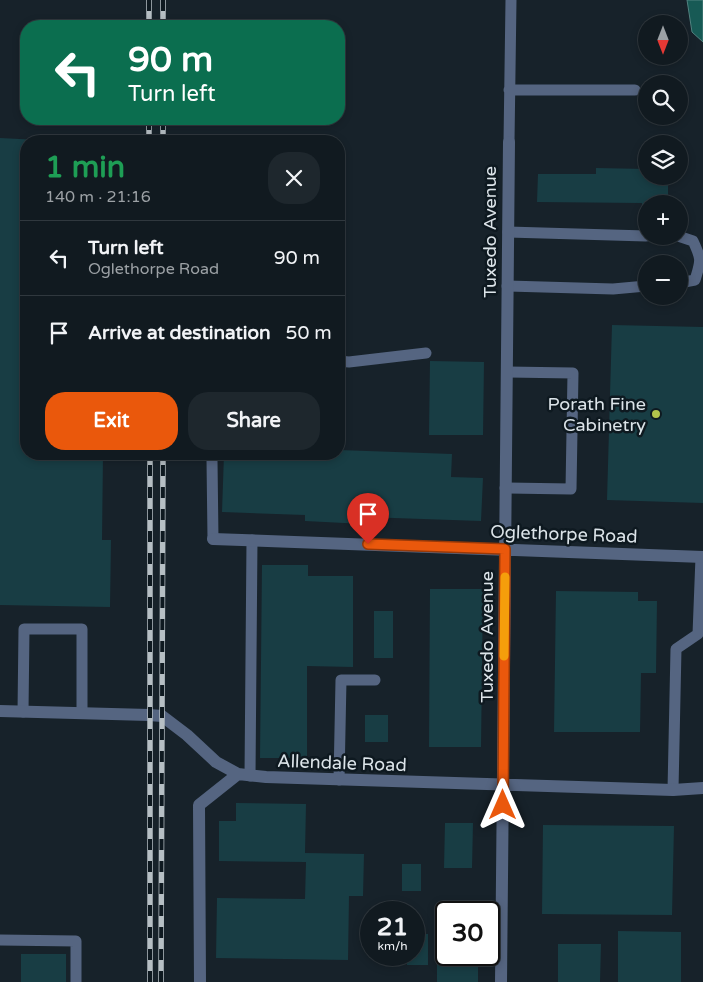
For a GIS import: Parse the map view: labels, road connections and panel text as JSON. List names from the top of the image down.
{
  "streets": {
    "street": ["Tuxedo Avenue", "Oglethorpe Road", "Allendale Road"]
  },
  "crossings": [
    ["Tuxedo Avenue", "Oglethorpe Road"],
    ["Tuxedo Avenue", "Allendale Road"]
  ],
  "places": ["Porath Fine Cabinetry"],
  "north": "bottom",
  "page": {
    "map_buttons": ["+", "−"],
    "turn": ["90 m", "Turn left"],
    "heading": ["1 min", "140 m · 21:16"],
    "list": [
      {
        "name": "Turn left",
        "note": "Oglethorpe Road",
        "value": "90 m"
      },
      {
        "name": "Arrive at destination",
        "value": "50 m"
      }
    ],
    "buttons": ["Exit", "Share"],
    "speed": "21 km/h",
    "limit": "30"
  }
}
